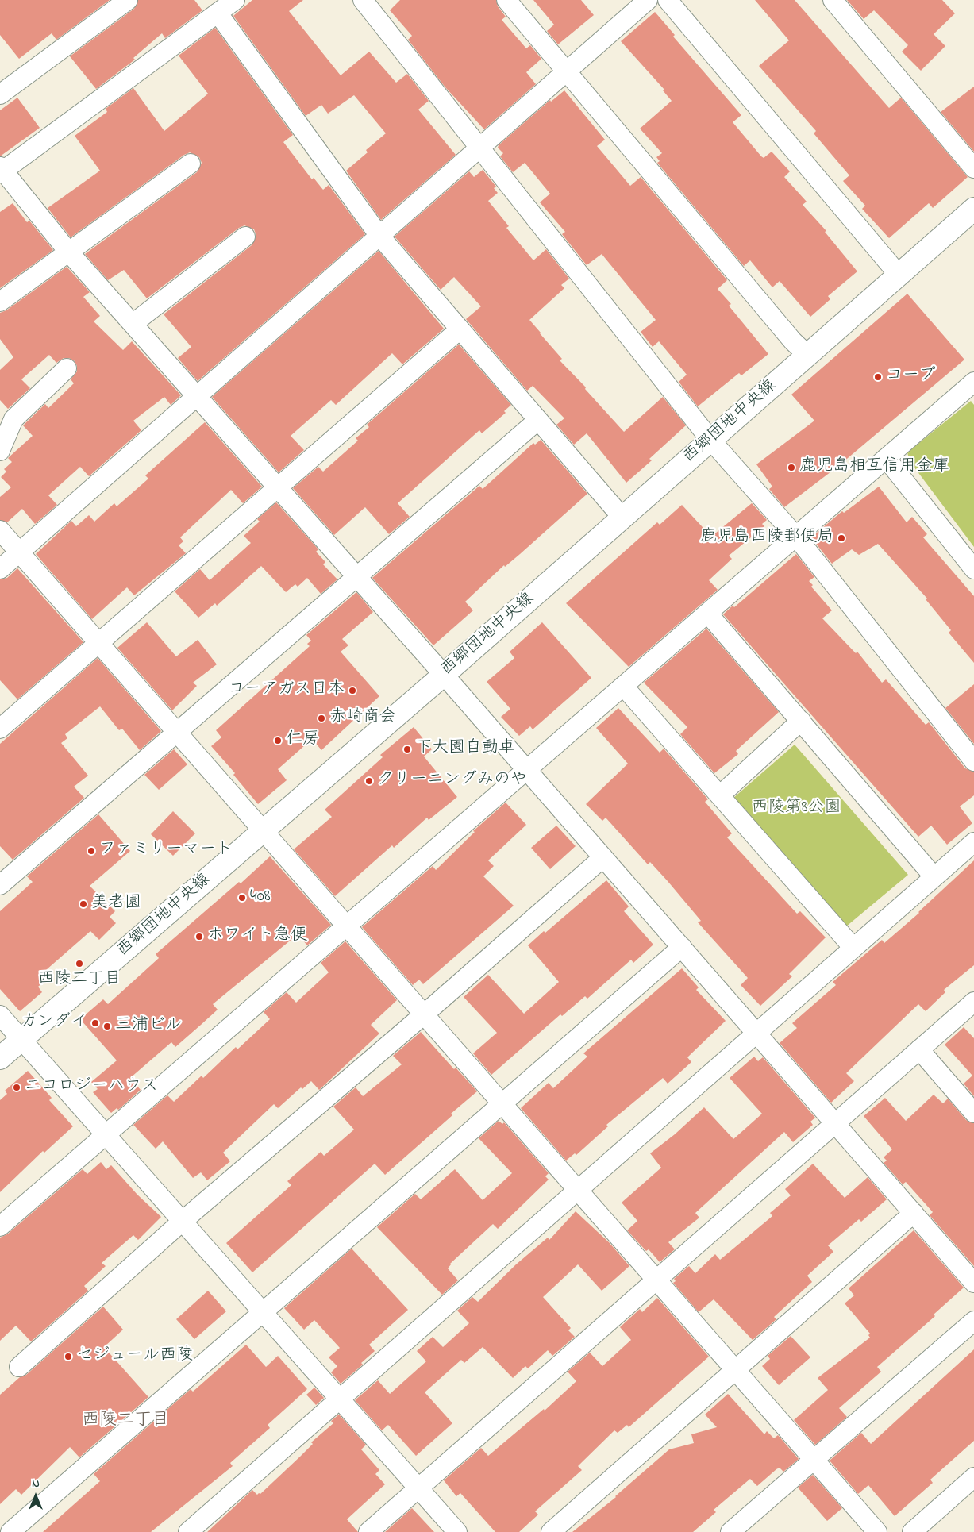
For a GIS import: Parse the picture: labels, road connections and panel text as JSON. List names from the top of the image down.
{
  "streets": {
    "street": ["西郷団地中央線"]
  },
  "districts": ["西陵二丁目"],
  "parks": ["西陵第8公園"],
  "places": [
    "コープ",
    "鹿児島相互信用金庫",
    "鹿児島西陵郵便局",
    "コーアガス日本",
    "赤崎商会",
    "仁房",
    "下大園自動車",
    "クリーニングみのや",
    "ファミリーマート",
    "408",
    "美老園",
    "ホワイト急便",
    "西陵二丁目",
    "カンダイ",
    "三浦ビル",
    "エコロジーハウス",
    "セジュール西陵"
  ],
  "north": "top"
}
